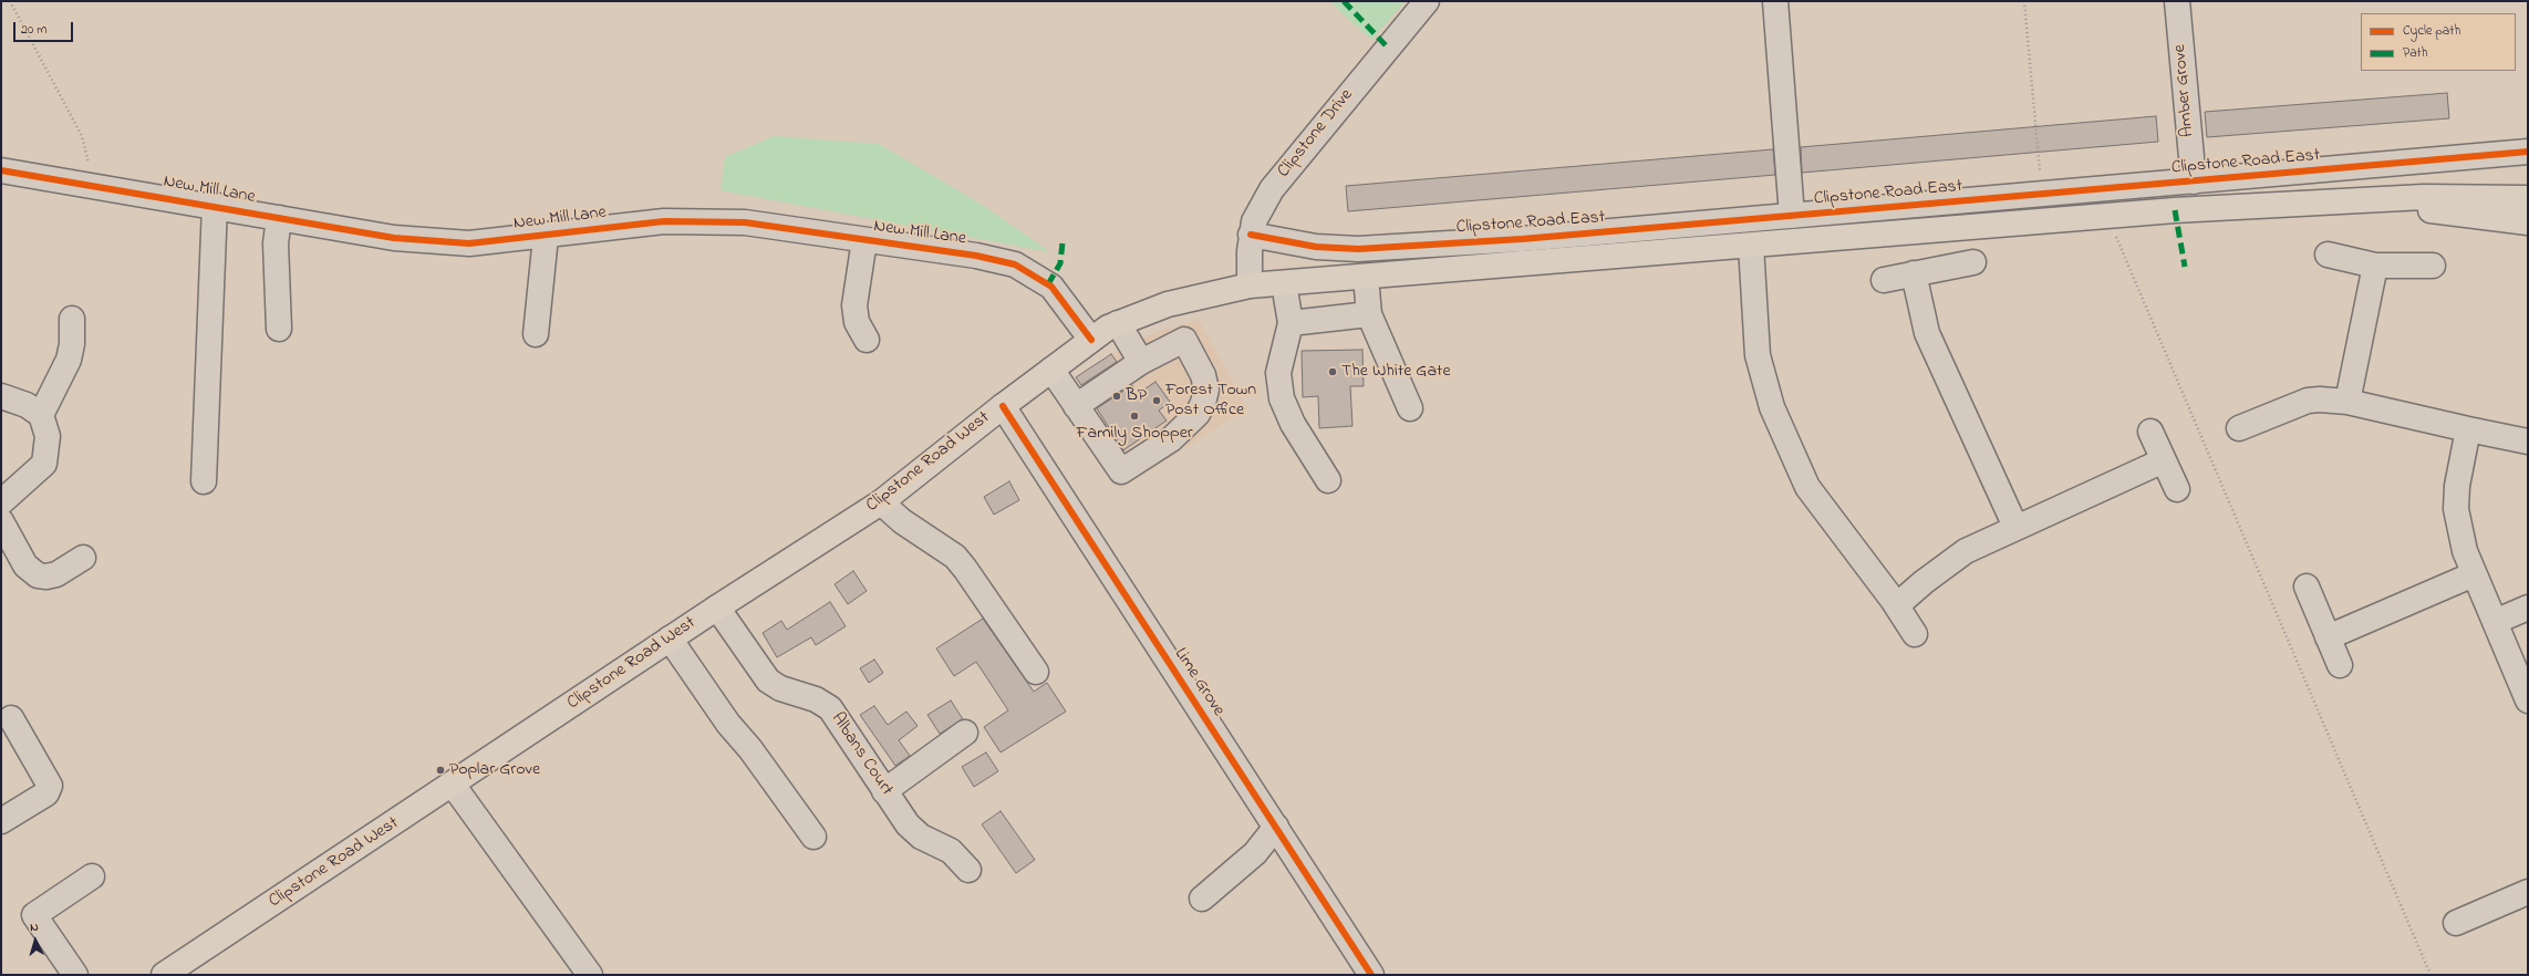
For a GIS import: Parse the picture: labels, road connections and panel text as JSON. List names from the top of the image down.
{
  "streets": {
    "main road": ["Clipstone Road West"],
    "street": [
      "Amber Grove",
      "Clipstone Drive",
      "Clipstone Road East",
      "New Mill Lane",
      "Lime Grove",
      "Albans Court"
    ]
  },
  "crossings": [
    ["Amber Grove", "Clipstone Road East"],
    ["Clipstone Drive", "Clipstone Road East"],
    ["New Mill Lane", "Clipstone Road West"],
    ["Clipstone Road West", "Lime Grove"],
    ["Clipstone Road West", "Albans Court"]
  ],
  "places": [
    "The White Gate",
    "BP",
    "Forest Town Post Office",
    "Family Shopper",
    "Poplar Grove"
  ],
  "legend": ["Cycle path", "Path"],
  "scale_bar": "20 m",
  "north": "top"
}
